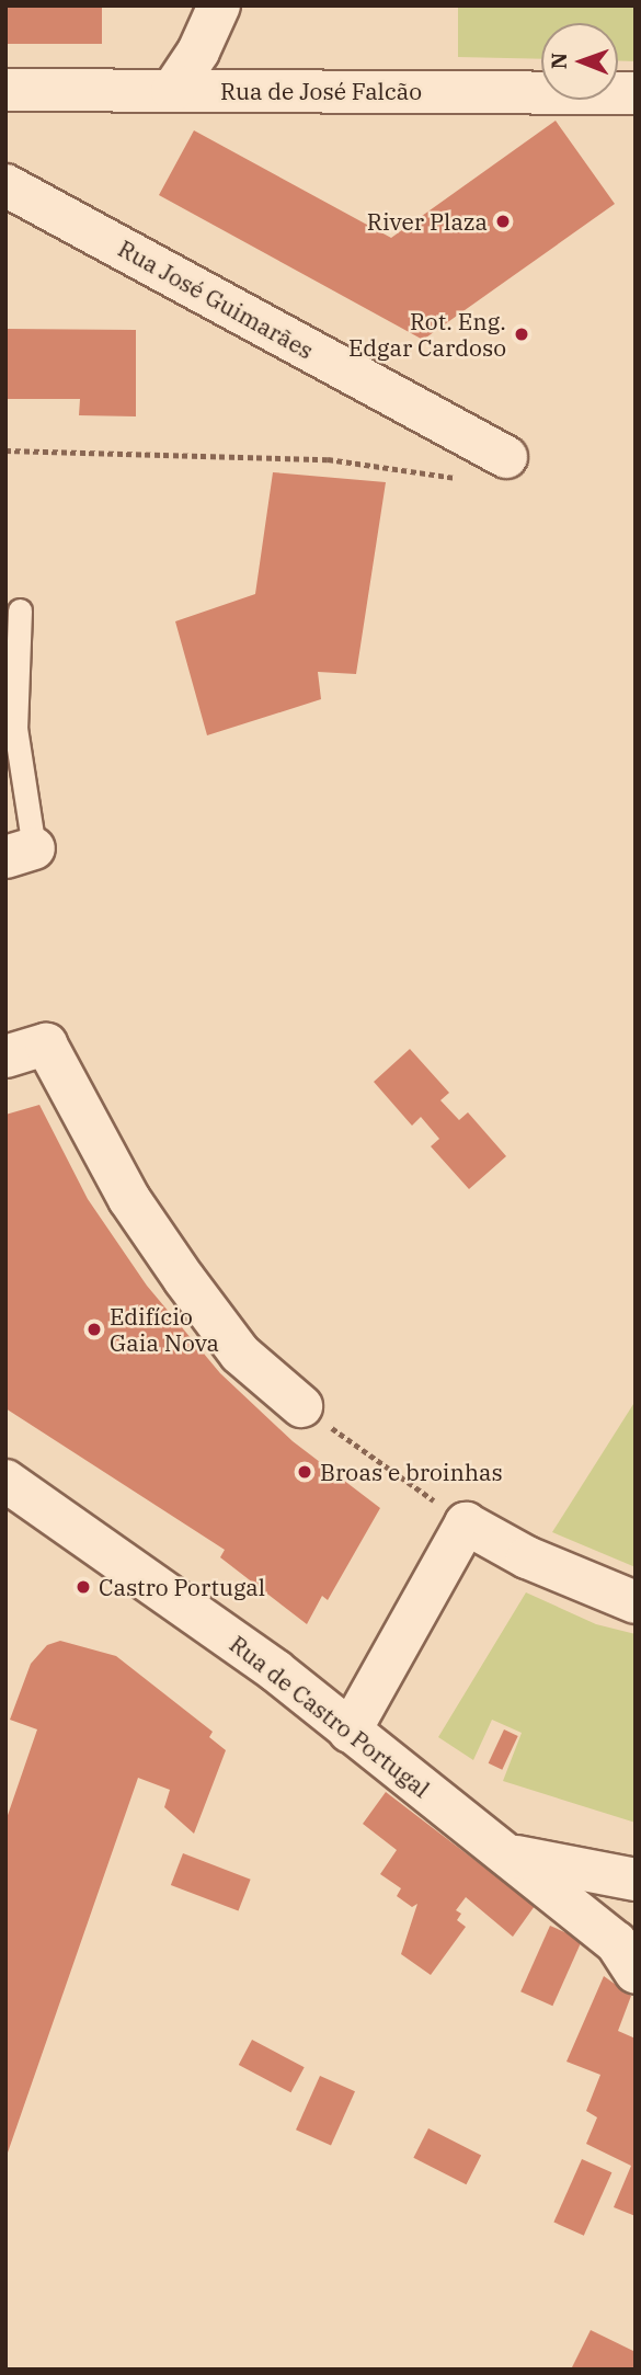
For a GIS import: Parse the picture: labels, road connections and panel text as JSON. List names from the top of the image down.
{
  "streets": {
    "street": ["Rua de José Falcão", "Rua José Guimarães", "Rua de Castro Portugal"]
  },
  "places": [
    "River Plaza",
    "Rot. Eng. Edgar Cardoso",
    "Edifício Gaia Nova",
    "Broas e broinhas",
    "Castro Portugal"
  ],
  "north": "left"
}
